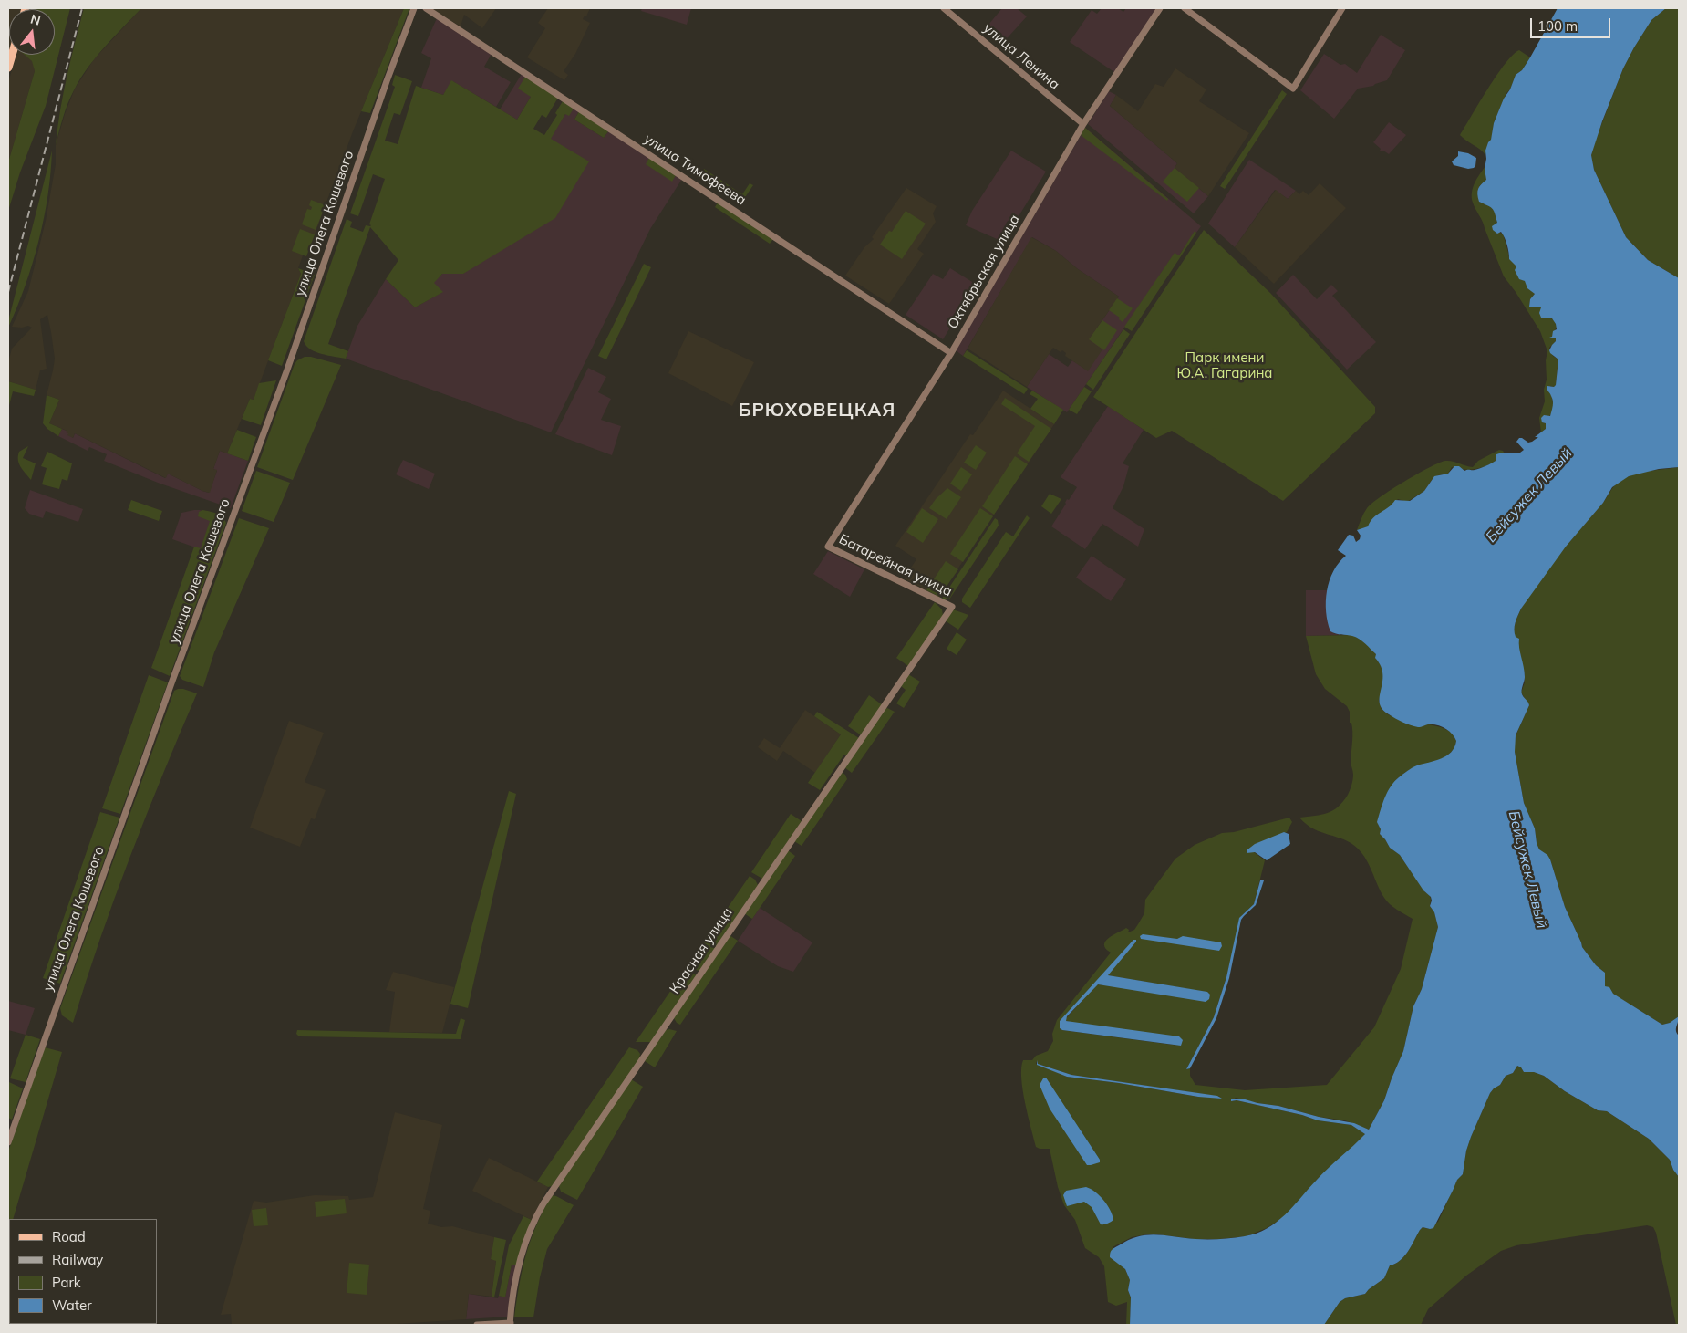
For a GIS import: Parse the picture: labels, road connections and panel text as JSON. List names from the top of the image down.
{
  "streets": {
    "street": [
      "улица Ленина",
      "улица Тимофеева",
      "улица Олега Кошевого",
      "Октябрьская улица",
      "Батарейная улица",
      "Красная улица"
    ]
  },
  "crossings": [
    ["улица Ленина", "Октябрьская улица"],
    ["улица Тимофеева", "Октябрьская улица"],
    ["Октябрьская улица", "Батарейная улица"],
    ["Батарейная улица", "Красная улица"]
  ],
  "districts": ["БРЮХОВЕЦКАЯ"],
  "water": ["Бейсужек Левый"],
  "parks": ["Парк имени Ю.А. Гагарина"],
  "legend": [
    "Road",
    "Railway",
    "Park",
    "Water"
  ],
  "scale_bar": "100 m",
  "north": "top"
}
